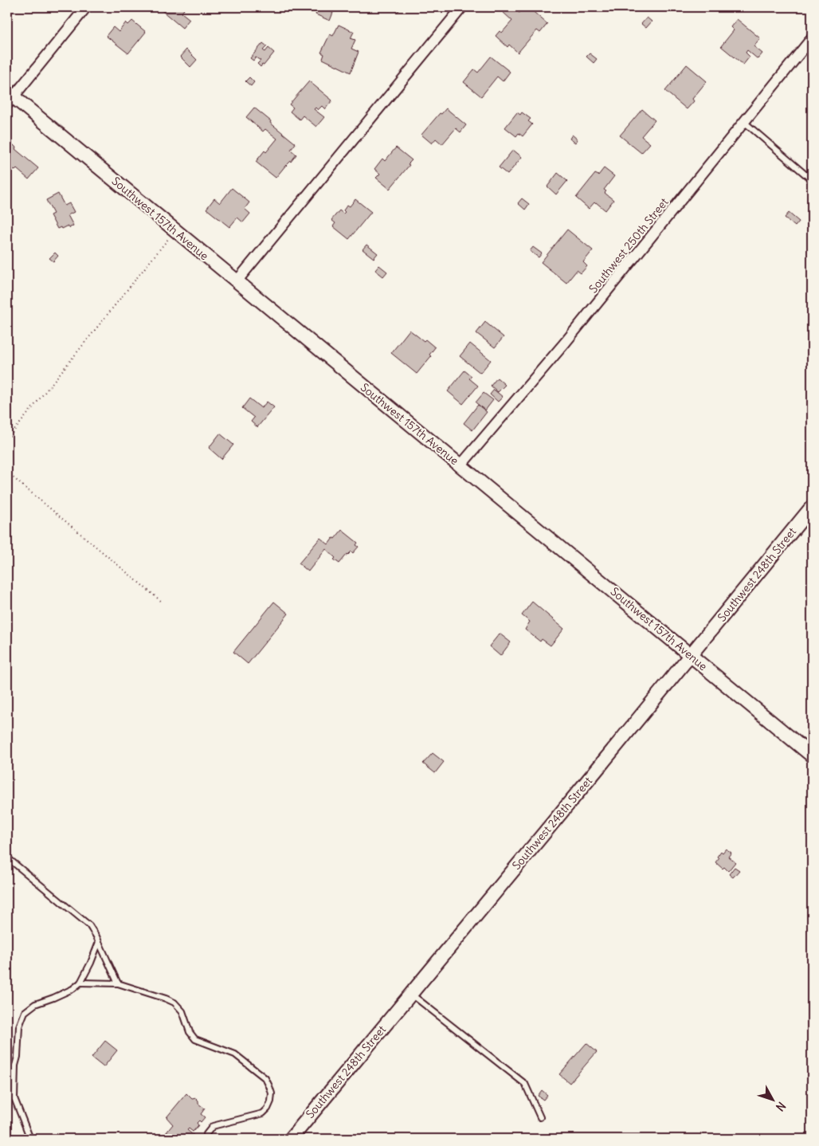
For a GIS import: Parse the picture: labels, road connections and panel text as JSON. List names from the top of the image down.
{
  "streets": {
    "street": ["Southwest 157th Avenue", "Southwest 250th Street", "Southwest 248th Street"]
  },
  "crossings": [
    ["Southwest 157th Avenue", "Southwest 250th Street"],
    ["Southwest 157th Avenue", "Southwest 248th Street"]
  ],
  "north": "bottom right"
}
